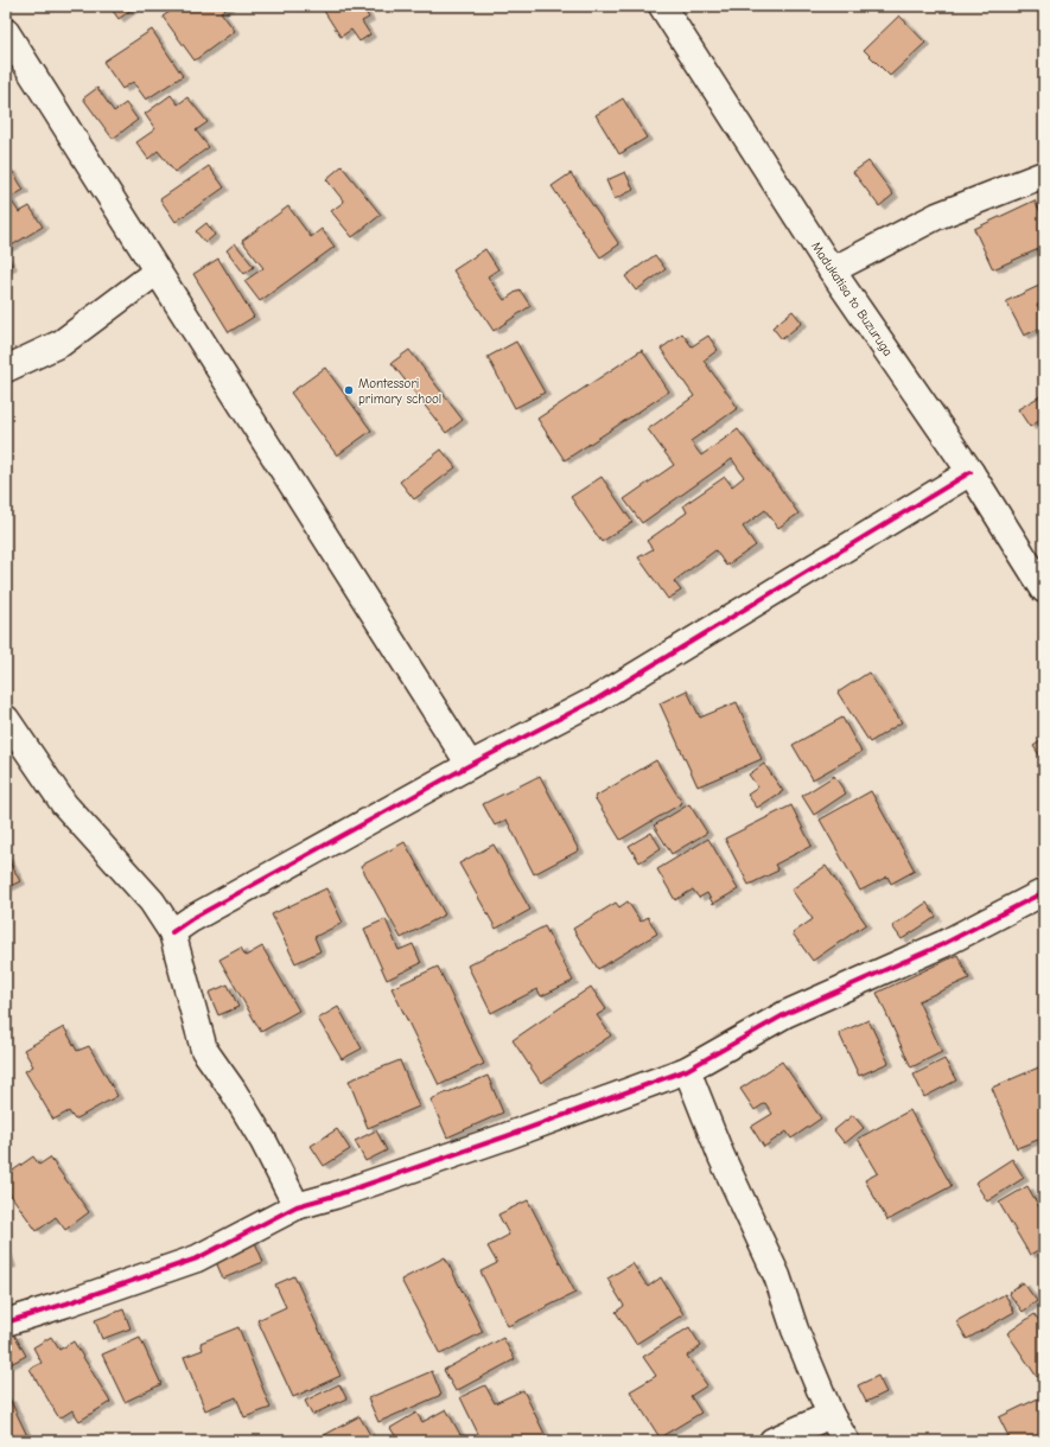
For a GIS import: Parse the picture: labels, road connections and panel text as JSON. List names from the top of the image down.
{
  "streets": {
    "street": ["Madukatisa to Buzuruga"]
  },
  "places": ["Montessori primary school"]
}
